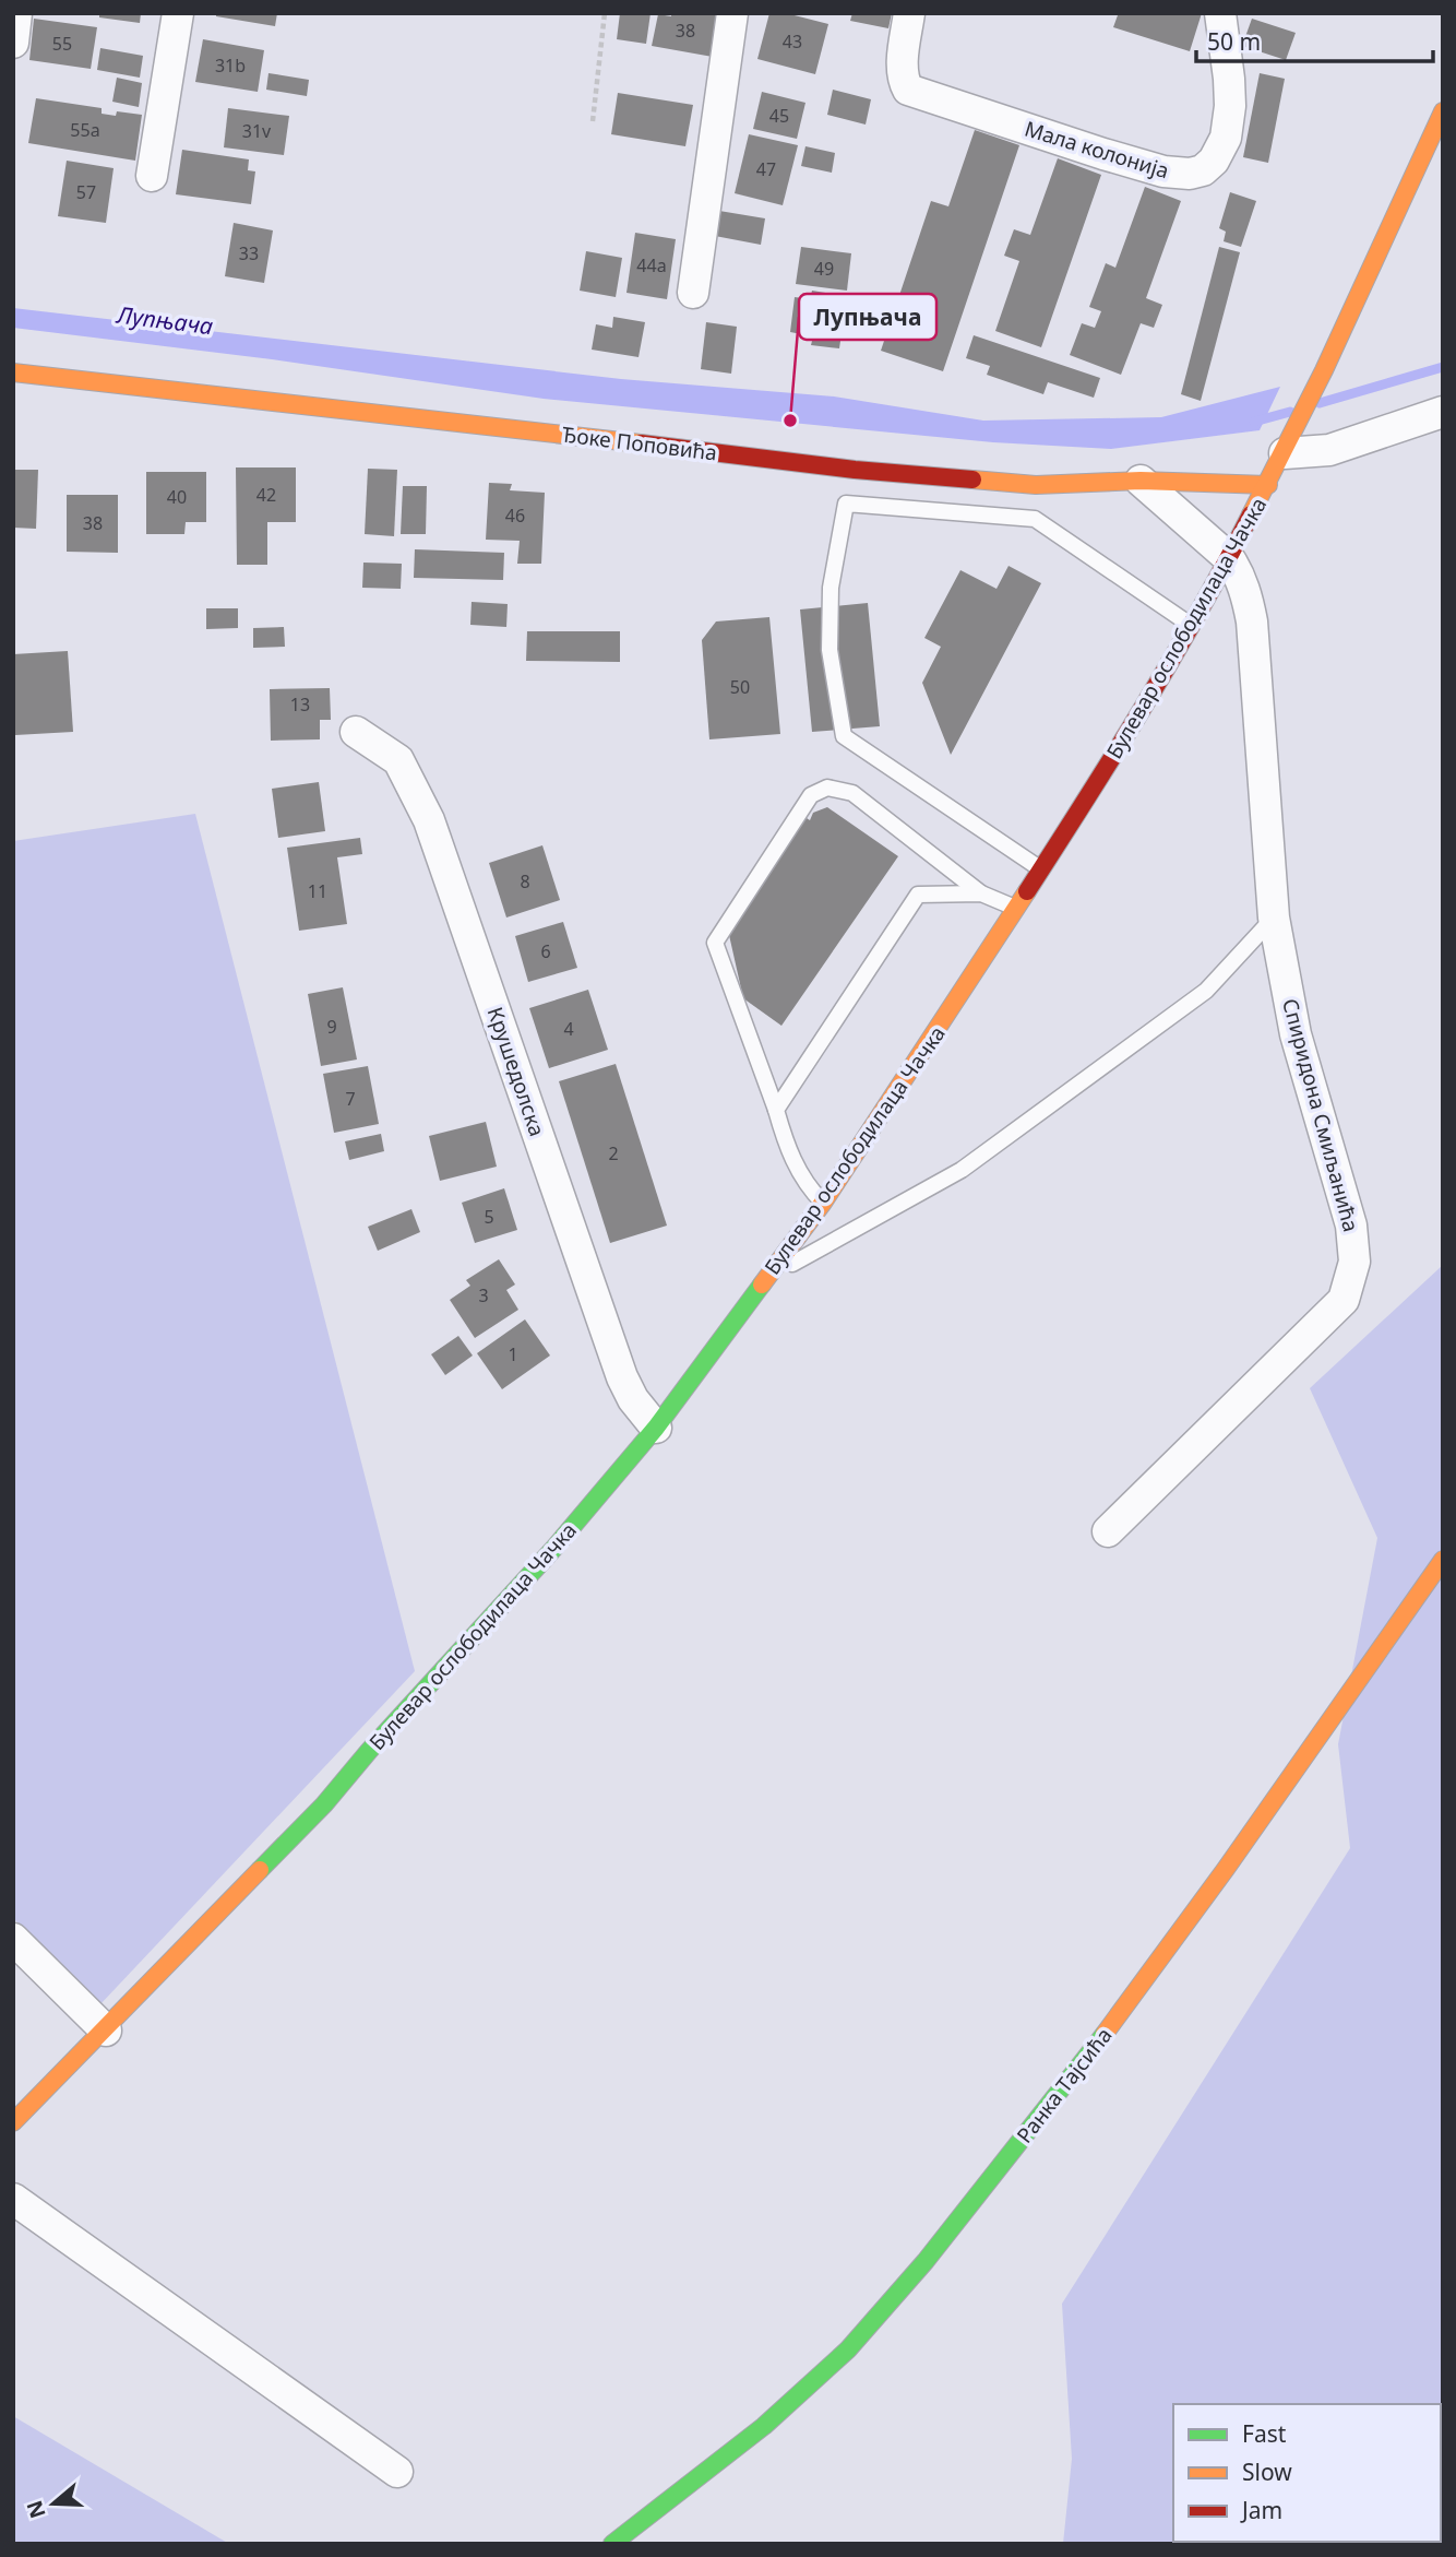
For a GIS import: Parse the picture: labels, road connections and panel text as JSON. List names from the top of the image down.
{
  "streets": {
    "street": [
      "Мала колонија",
      "Ђоке Поповића",
      "Булевар ослободилаца Чачка",
      "Крушедолска",
      "Спиридона Смиљанића",
      "Ранка Тајсића"
    ]
  },
  "crossings": [
    ["Ђоке Поповића", "Булевар ослободилаца Чачка"],
    ["Булевар ослободилаца Чачка", "Крушедолска"],
    ["Булевар ослободилаца Чачка", "Спиридона Смиљанића"]
  ],
  "water": ["Лупњача"],
  "places": ["Лупњача"],
  "house_numbers": [
    "38",
    "43",
    "55",
    "31b",
    "45",
    "55a",
    "31v",
    "47",
    "57",
    "33",
    "44a",
    "49",
    "42",
    "40",
    "46",
    "38",
    "50",
    "13",
    "8",
    "11",
    "6",
    "9",
    "4",
    "7",
    "2",
    "5",
    "3",
    "1"
  ],
  "legend": ["Fast", "Slow", "Jam"],
  "scale_bar": "50 m",
  "north": "left"
}
